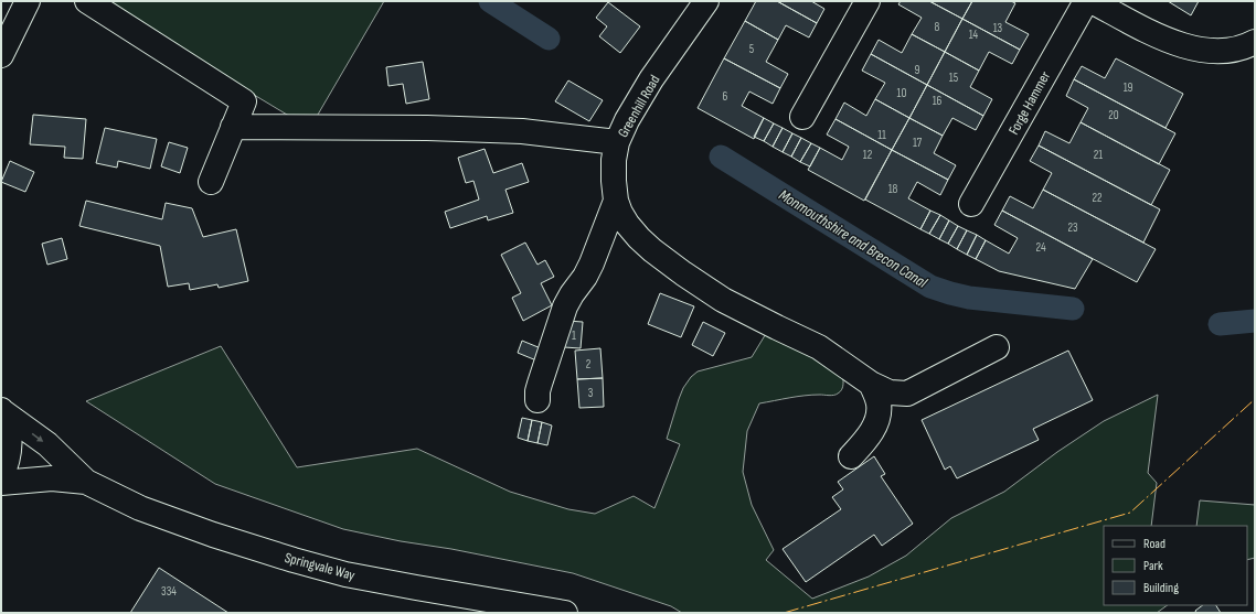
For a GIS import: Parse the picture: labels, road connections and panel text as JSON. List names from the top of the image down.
{
  "streets": {
    "street": ["Forge Hammer", "Greenhill Road", "Springvale Way"]
  },
  "water": ["Monmouthshire and Brecon Canal"],
  "house_numbers": [
    "8",
    "13",
    "14",
    "5",
    "9",
    "15",
    "19",
    "10",
    "6",
    "16",
    "20",
    "11",
    "17",
    "12",
    "21",
    "18",
    "22",
    "23",
    "24",
    "1",
    "2",
    "3",
    "334"
  ],
  "legend": ["Road", "Park", "Building"]
}
